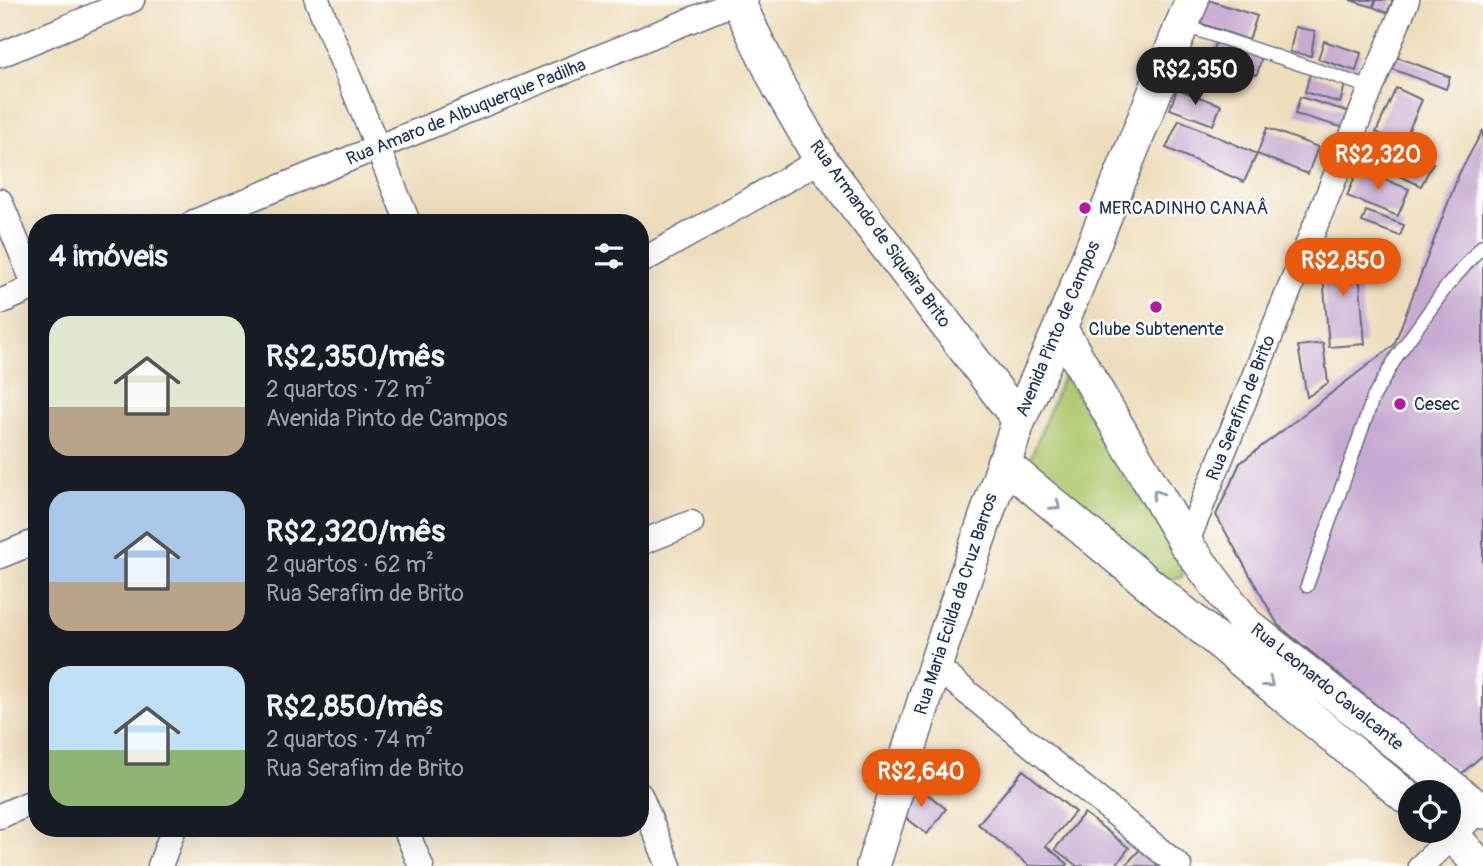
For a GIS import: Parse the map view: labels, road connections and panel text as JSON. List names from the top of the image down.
{
  "streets": {
    "street": [
      "Rua Amaro de Albuquerque Padilha",
      "Rua Armando de Siqueira Brito",
      "Avenida Pinto de Campos",
      "Rua Serafim de Brito",
      "Rua Maria Ecilda da Cruz Barros",
      "Rua Leonardo Cavalcante"
    ]
  },
  "crossings": [
    ["Rua Amaro de Albuquerque Padilha", "Rua Armando de Siqueira Brito"],
    ["Rua Armando de Siqueira Brito", "Avenida Pinto de Campos"],
    ["Avenida Pinto de Campos", "Rua Maria Ecilda da Cruz Barros"],
    ["Avenida Pinto de Campos", "Rua Leonardo Cavalcante"],
    ["Rua Serafim de Brito", "Rua Leonardo Cavalcante"],
    ["Rua Maria Ecilda da Cruz Barros", "Rua Leonardo Cavalcante"]
  ],
  "places": ["MERCADINHO CANAÂ", "Clube Subtenente", "Cesec"],
  "page": {
    "price": [
      "R$2,350",
      "R$2,320",
      "R$2,850",
      "R$2,640"
    ],
    "heading": "4 imóveis",
    "list": [
      {
        "name": "R$2,350/mês",
        "note": "2 quartos · 72 m² · Avenida Pinto de Campos"
      },
      {
        "name": "R$2,320/mês",
        "note": "2 quartos · 62 m² · Rua Serafim de Brito"
      },
      {
        "name": "R$2,850/mês",
        "note": "2 quartos · 74 m² · Rua Serafim de Brito"
      }
    ]
  }
}
